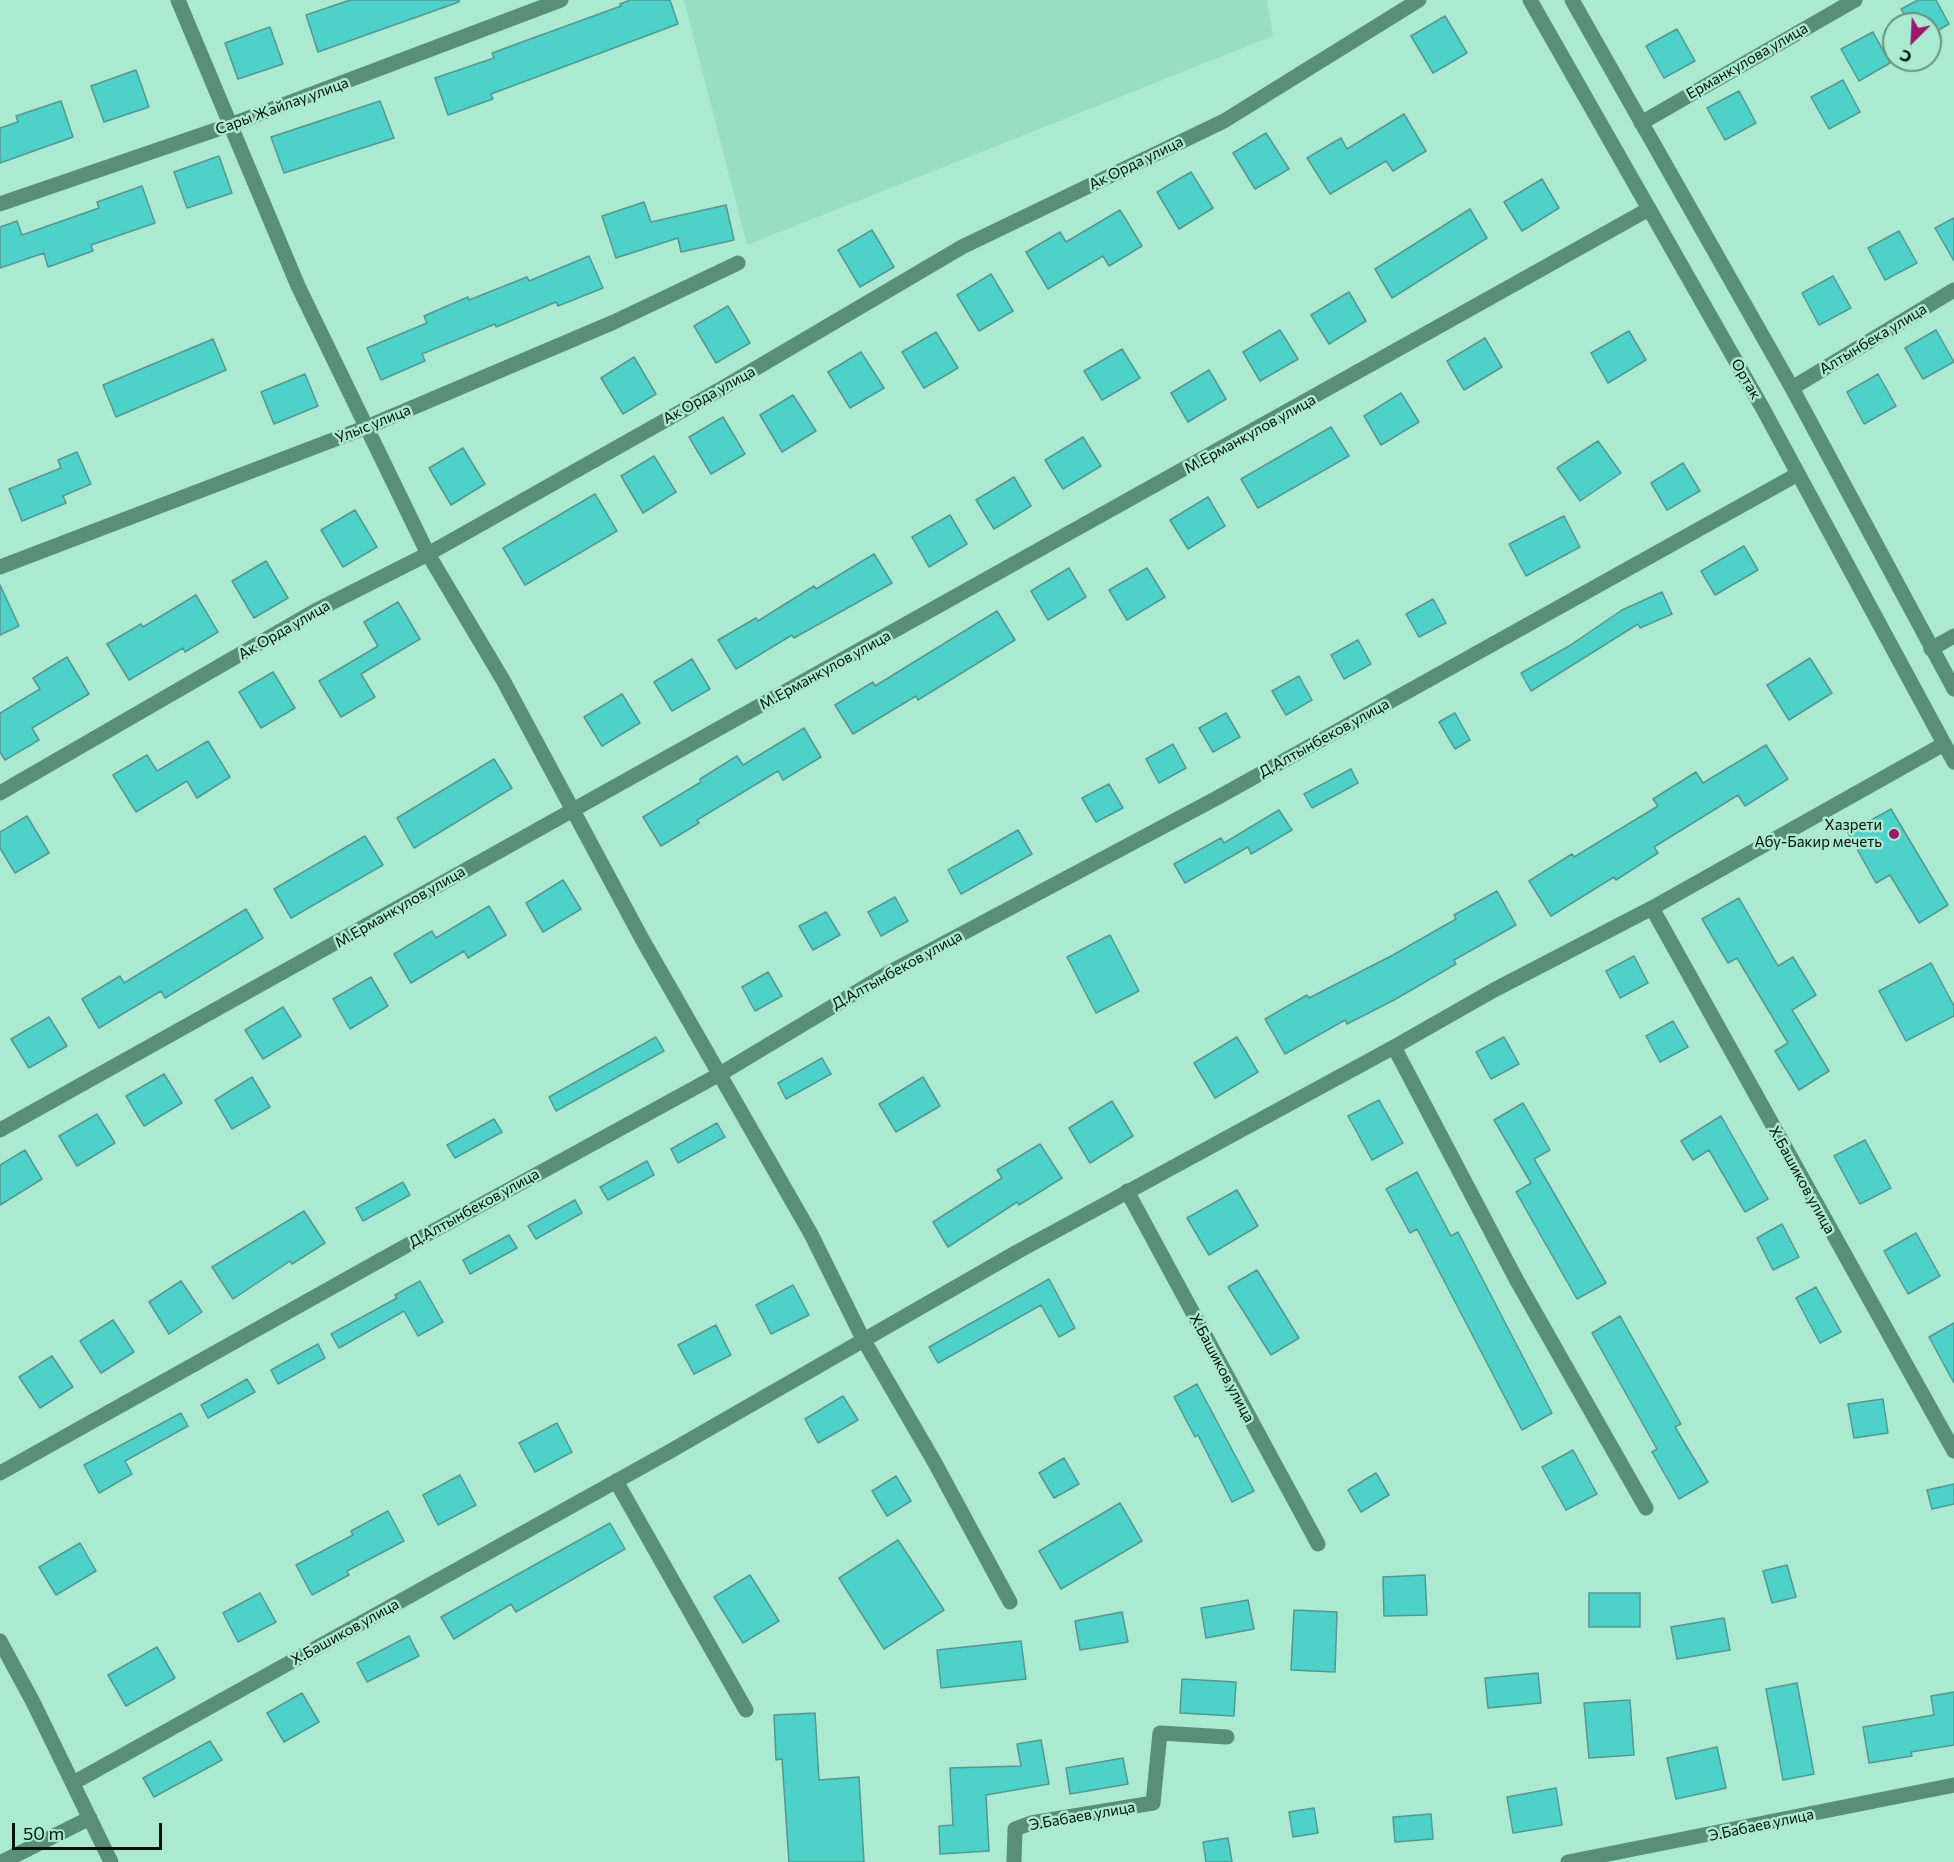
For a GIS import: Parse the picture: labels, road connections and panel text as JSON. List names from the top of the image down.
{
  "streets": {
    "street": [
      "Ерманкулова улица",
      "Сары Жайлау улица",
      "Ак Орда улица",
      "Алтынбека улица",
      "Ортак",
      "Улыс улица",
      "М.Ерманкулов улица",
      "Д.Алтынбеков улица",
      "Х.Башиков улица",
      "Э.Бабаев улица"
    ]
  },
  "crossings": [
    ["Ортак", "М.Ерманкулов улица"],
    ["Ортак", "Д.Алтынбеков улица"],
    ["Ортак", "Х.Башиков улица"]
  ],
  "places": ["Хазрети Абу-Бакир мечеть"],
  "scale_bar": "50 m",
  "north": "bottom left"
}
